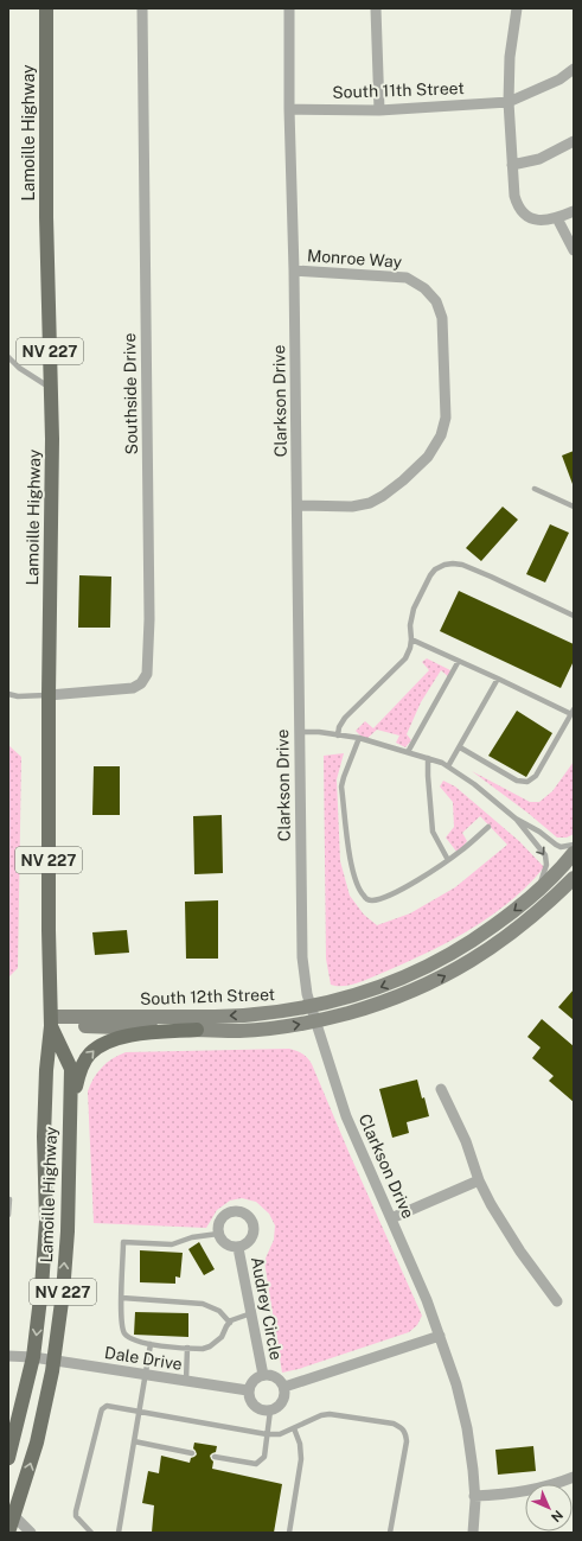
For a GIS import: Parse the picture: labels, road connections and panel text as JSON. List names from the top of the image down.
{
  "streets": {
    "main road": ["Lamoille Highway", "NV 227", "South 12th Street"],
    "street": [
      "South 11th Street",
      "Monroe Way",
      "Southside Drive",
      "Clarkson Drive",
      "Audrey Circle",
      "Dale Drive"
    ]
  },
  "crossings": [
    ["South 11th Street", "Clarkson Drive"],
    ["Lamoille Highway", "Southside Drive"],
    ["Lamoille Highway", "South 12th Street"],
    ["Lamoille Highway", "Dale Drive"],
    ["Monroe Way", "Clarkson Drive"],
    ["Clarkson Drive", "South 12th Street"],
    ["Audrey Circle", "Dale Drive"]
  ],
  "north": "bottom right"
}
